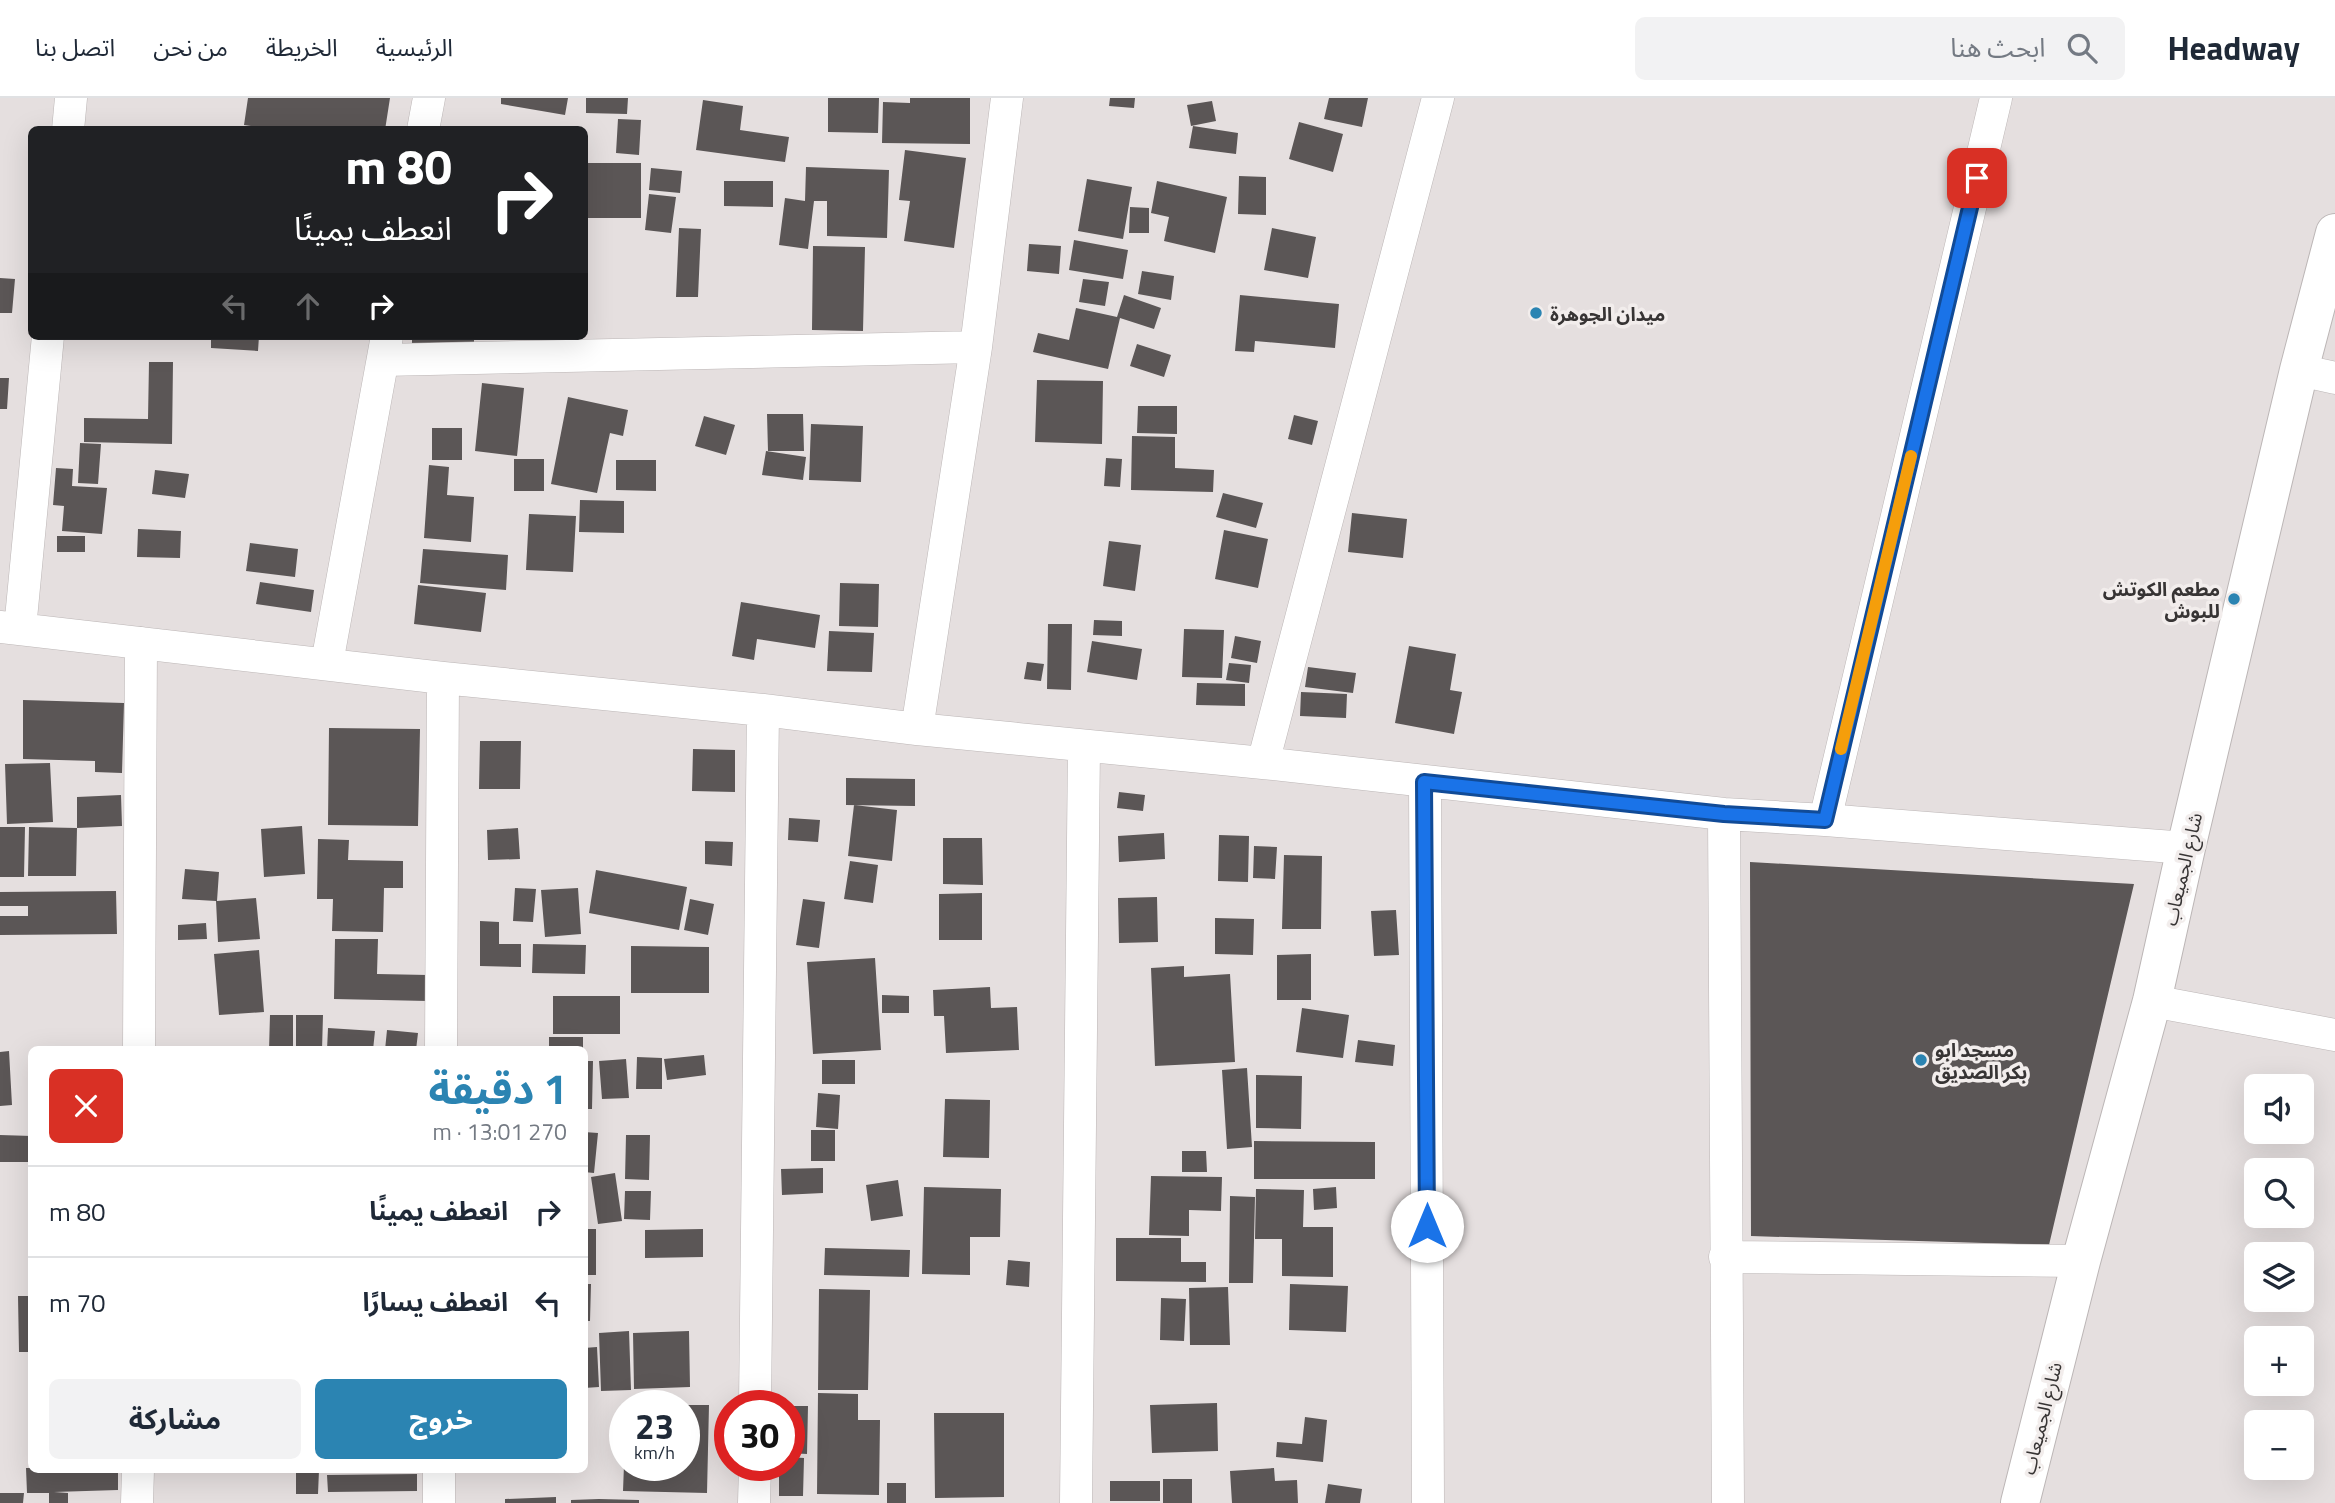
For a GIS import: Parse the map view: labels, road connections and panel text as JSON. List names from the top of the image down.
{
  "streets": {
    "street": ["شارع الجميعاب"]
  },
  "places": ["ميدان الجوهرة", "مطعم الكوتش للبوش", "مسجد ابو بكر الصديق"],
  "page": {
    "header": "Headway",
    "search": "ابحث هنا",
    "nav": [
      "الرئيسية",
      "الخريطة",
      "من نحن",
      "اتصل بنا"
    ],
    "turn": ["80 m", "انعطف يمينًا"],
    "heading": ["1 دقيقة", "270 m · 13:01"],
    "map_buttons": ["+", "−"],
    "list": [
      {
        "name": "انعطف يمينًا",
        "value": "80 m"
      },
      {
        "name": "انعطف يسارًا",
        "value": "70 m"
      }
    ],
    "buttons": ["خروج", "مشاركة"],
    "speed": "23 km/h",
    "limit": "30"
  }
}
